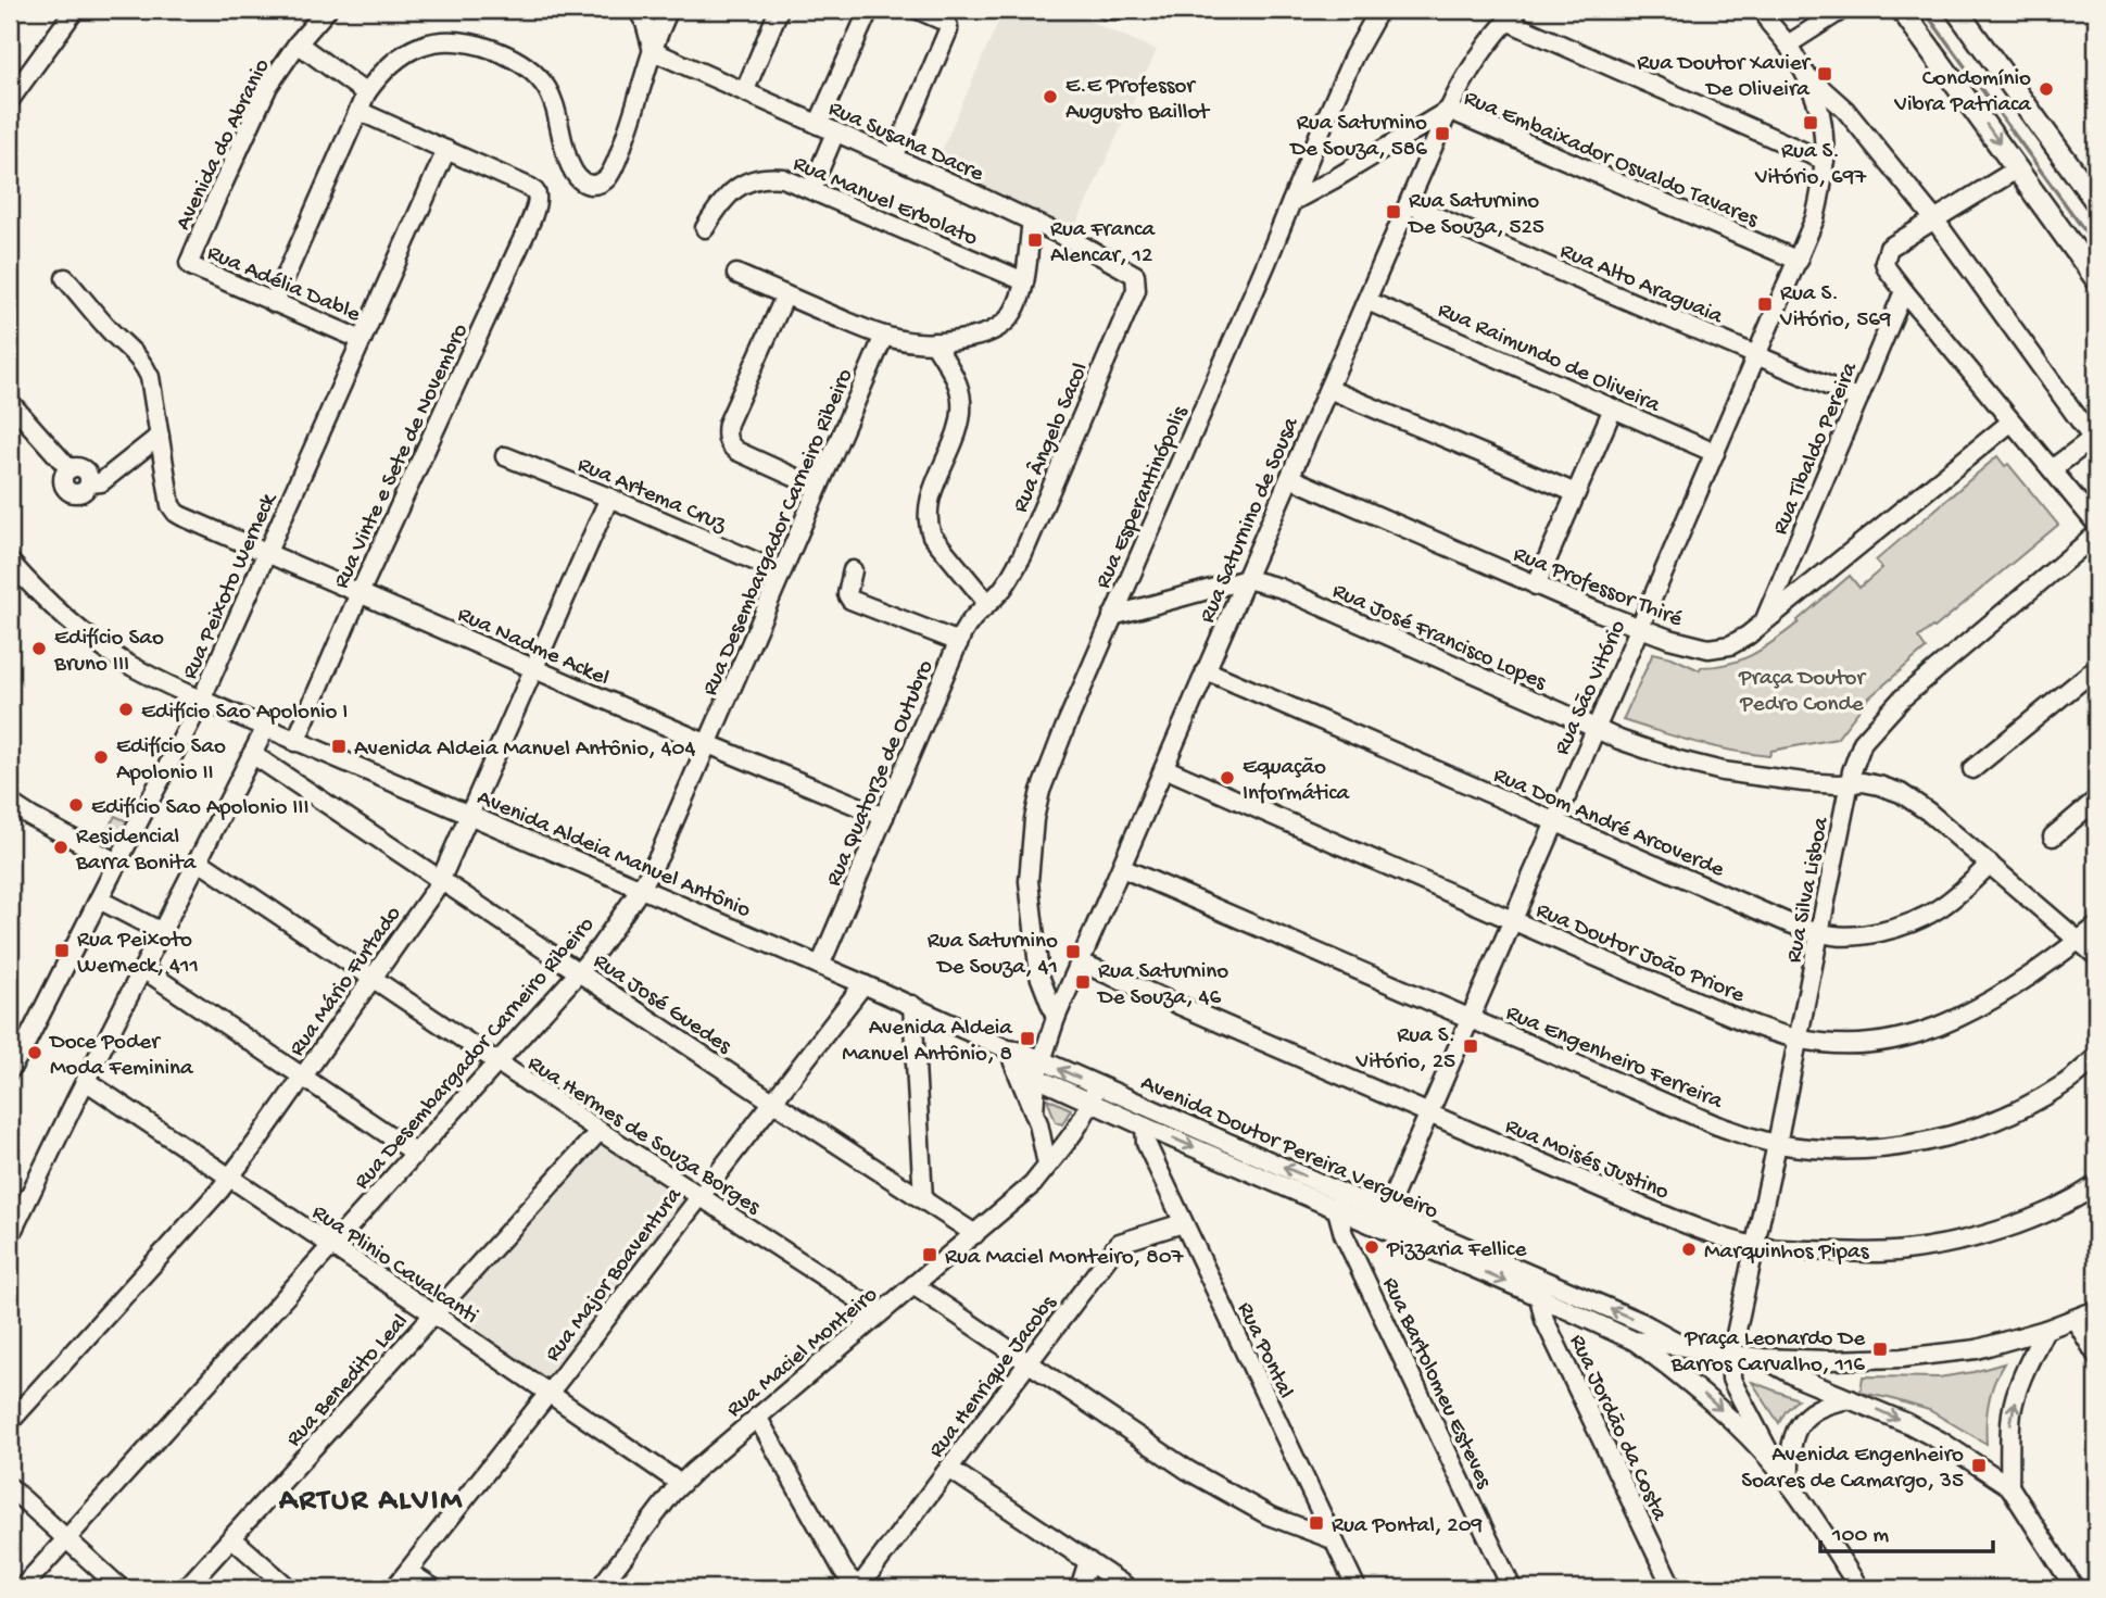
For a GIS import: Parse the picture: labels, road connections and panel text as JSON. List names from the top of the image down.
{
  "streets": {
    "street": [
      "Rua Susana Dacre",
      "Avenida do Abranio",
      "Rua Embaixador Osvaldo Tavares",
      "Rua Manuel Erbolato",
      "Rua Adélia Dable",
      "Rua Alto Araguaia",
      "Rua Raimundo de Oliveira",
      "Rua Ângelo Sacol",
      "Rua Tibaldo Pereira",
      "Rua Vinte e Sete de Novembro",
      "Rua Artema Cruz",
      "Rua Esperantinópolis",
      "Rua Saturnino de Sousa",
      "Rua Desembargador Carneiro Ribeiro",
      "Rua Professor Thiré",
      "Rua Peixoto Werneck",
      "Rua José Francisco Lopes",
      "Rua Nadme Ackel",
      "Rua São Vitório",
      "Rua Quatorze de Outubro",
      "Rua Dom André Arcoverde",
      "Avenida Aldeia Manuel Antônio",
      "Rua Silva Lisboa",
      "Rua Doutor João Priore",
      "Rua Mário Furtado",
      "Rua José Guedes",
      "Rua Engenheiro Ferreira",
      "Rua Hermes de Souza Borges",
      "Avenida Doutor Pereira Vergueiro",
      "Rua Moisés Justino",
      "Rua Plinio Cavalcanti",
      "Rua Major Boaventura",
      "Rua Pontal",
      "Rua Maciel Monteiro",
      "Rua Henrique Jacobs",
      "Rua Benedito Leal",
      "Rua Bartolomeu Esteves",
      "Rua Jordão da Costa"
    ]
  },
  "crossings": [
    ["Rua Susana Dacre", "Rua Ângelo Sacol"],
    ["Avenida do Abranio", "Rua Adélia Dable"],
    ["Rua Embaixador Osvaldo Tavares", "Rua Esperantinópolis"],
    ["Rua Embaixador Osvaldo Tavares", "Rua Saturnino de Sousa"],
    ["Rua Embaixador Osvaldo Tavares", "Rua São Vitório"],
    ["Rua Adélia Dable", "Rua Peixoto Werneck"],
    ["Rua Alto Araguaia", "Rua Tibaldo Pereira"],
    ["Rua Alto Araguaia", "Rua Saturnino de Sousa"],
    ["Rua Alto Araguaia", "Rua São Vitório"],
    ["Rua Raimundo de Oliveira", "Rua Saturnino de Sousa"],
    ["Rua Raimundo de Oliveira", "Rua São Vitório"],
    ["Rua Ângelo Sacol", "Rua Quatorze de Outubro"],
    ["Rua Tibaldo Pereira", "Rua Professor Thiré"],
    ["Rua Vinte e Sete de Novembro", "Rua Peixoto Werneck"],
    ["Rua Vinte e Sete de Novembro", "Rua Nadme Ackel"],
    ["Rua Vinte e Sete de Novembro", "Avenida Aldeia Manuel Antônio"],
    ["Rua Artema Cruz", "Rua Desembargador Carneiro Ribeiro"],
    ["Rua Artema Cruz", "Rua Mário Furtado"],
    ["Rua Esperantinópolis", "Rua Saturnino de Sousa"],
    ["Rua Saturnino de Sousa", "Rua Professor Thiré"],
    ["Rua Saturnino de Sousa", "Rua José Francisco Lopes"],
    ["Rua Saturnino de Sousa", "Rua Dom André Arcoverde"],
    ["Rua Saturnino de Sousa", "Avenida Aldeia Manuel Antônio"],
    ["Rua Saturnino de Sousa", "Rua Doutor João Priore"],
    ["Rua Saturnino de Sousa", "Rua Engenheiro Ferreira"],
    ["Rua Saturnino de Sousa", "Avenida Doutor Pereira Vergueiro"],
    ["Rua Saturnino de Sousa", "Rua Moisés Justino"],
    ["Rua Desembargador Carneiro Ribeiro", "Rua Nadme Ackel"],
    ["Rua Desembargador Carneiro Ribeiro", "Avenida Aldeia Manuel Antônio"],
    ["Rua Desembargador Carneiro Ribeiro", "Rua José Guedes"],
    ["Rua Desembargador Carneiro Ribeiro", "Rua Hermes de Souza Borges"],
    ["Rua Desembargador Carneiro Ribeiro", "Rua Plinio Cavalcanti"],
    ["Rua Professor Thiré", "Rua São Vitório"],
    ["Rua Peixoto Werneck", "Rua Nadme Ackel"],
    ["Rua Peixoto Werneck", "Avenida Aldeia Manuel Antônio"],
    ["Rua José Francisco Lopes", "Rua São Vitório"],
    ["Rua José Francisco Lopes", "Rua Dom André Arcoverde"],
    ["Rua José Francisco Lopes", "Rua Silva Lisboa"],
    ["Rua José Francisco Lopes", "Rua Doutor João Priore"],
    ["Rua Nadme Ackel", "Rua Quatorze de Outubro"],
    ["Rua Nadme Ackel", "Rua Mário Furtado"],
    ["Rua São Vitório", "Rua Dom André Arcoverde"],
    ["Rua São Vitório", "Rua Doutor João Priore"],
    ["Rua São Vitório", "Rua Engenheiro Ferreira"],
    ["Rua São Vitório", "Avenida Doutor Pereira Vergueiro"],
    ["Rua São Vitório", "Rua Moisés Justino"],
    ["Rua Quatorze de Outubro", "Avenida Aldeia Manuel Antônio"],
    ["Rua Dom André Arcoverde", "Rua Silva Lisboa"],
    ["Avenida Aldeia Manuel Antônio", "Rua Mário Furtado"],
    ["Avenida Aldeia Manuel Antônio", "Avenida Doutor Pereira Vergueiro"],
    ["Avenida Aldeia Manuel Antônio", "Rua Major Boaventura"],
    ["Rua Silva Lisboa", "Rua Doutor João Priore"],
    ["Rua Silva Lisboa", "Rua Engenheiro Ferreira"],
    ["Rua Silva Lisboa", "Avenida Doutor Pereira Vergueiro"],
    ["Rua Silva Lisboa", "Rua Moisés Justino"],
    ["Rua Mário Furtado", "Rua José Guedes"],
    ["Rua Mário Furtado", "Rua Hermes de Souza Borges"],
    ["Rua Mário Furtado", "Rua Plinio Cavalcanti"],
    ["Rua José Guedes", "Rua Major Boaventura"],
    ["Rua José Guedes", "Rua Maciel Monteiro"],
    ["Rua Hermes de Souza Borges", "Rua Major Boaventura"],
    ["Rua Hermes de Souza Borges", "Rua Maciel Monteiro"],
    ["Rua Hermes de Souza Borges", "Rua Benedito Leal"],
    ["Avenida Doutor Pereira Vergueiro", "Rua Pontal"],
    ["Avenida Doutor Pereira Vergueiro", "Rua Maciel Monteiro"],
    ["Avenida Doutor Pereira Vergueiro", "Rua Bartolomeu Esteves"],
    ["Avenida Doutor Pereira Vergueiro", "Rua Jordão da Costa"],
    ["Rua Plinio Cavalcanti", "Rua Major Boaventura"],
    ["Rua Plinio Cavalcanti", "Rua Maciel Monteiro"],
    ["Rua Plinio Cavalcanti", "Rua Benedito Leal"],
    ["Rua Pontal", "Rua Henrique Jacobs"]
  ],
  "districts": ["ARTUR ALVIM"],
  "parks": ["Praça Doutor Pedro Conde"],
  "places": {
    "transit": [
      "Rua Doutor Xavier De Oliveira",
      "Rua S. Vitório, 697",
      "Rua Saturnino De Souza, 586",
      "Rua Saturnino De Souza, 525",
      "Rua Franca Alencar, 12",
      "Rua S. Vitório, 569",
      "Avenida Aldeia Manuel Antônio, 404",
      "Rua Peixoto Werneck, 411",
      "Rua Saturnino De Souza, 41",
      "Rua Saturnino De Souza, 46",
      "Avenida Aldeia Manuel Antônio, 8",
      "Rua S. Vitório, 25",
      "Rua Maciel Monteiro, 807",
      "Praça Leonardo De Barros Carvalho, 116",
      "Avenida Engenheiro Soares de Camargo, 35",
      "Rua Pontal, 209"
    ],
    "other": [
      "Condomínio Vibra Patriaca",
      "E.E Professor Augusto Baillot",
      "Edifício Sao Bruno III",
      "Edifício Sao Apolonio I",
      "Edifício Sao Apolonio II",
      "Equação Informática",
      "Edifício Sao Apolonio III",
      "Residencial Barra Bonita",
      "Doce Poder Moda Feminina",
      "Pizzaria Fellice",
      "Marquinhos Pipas"
    ]
  },
  "scale_bar": "100 m"
}
